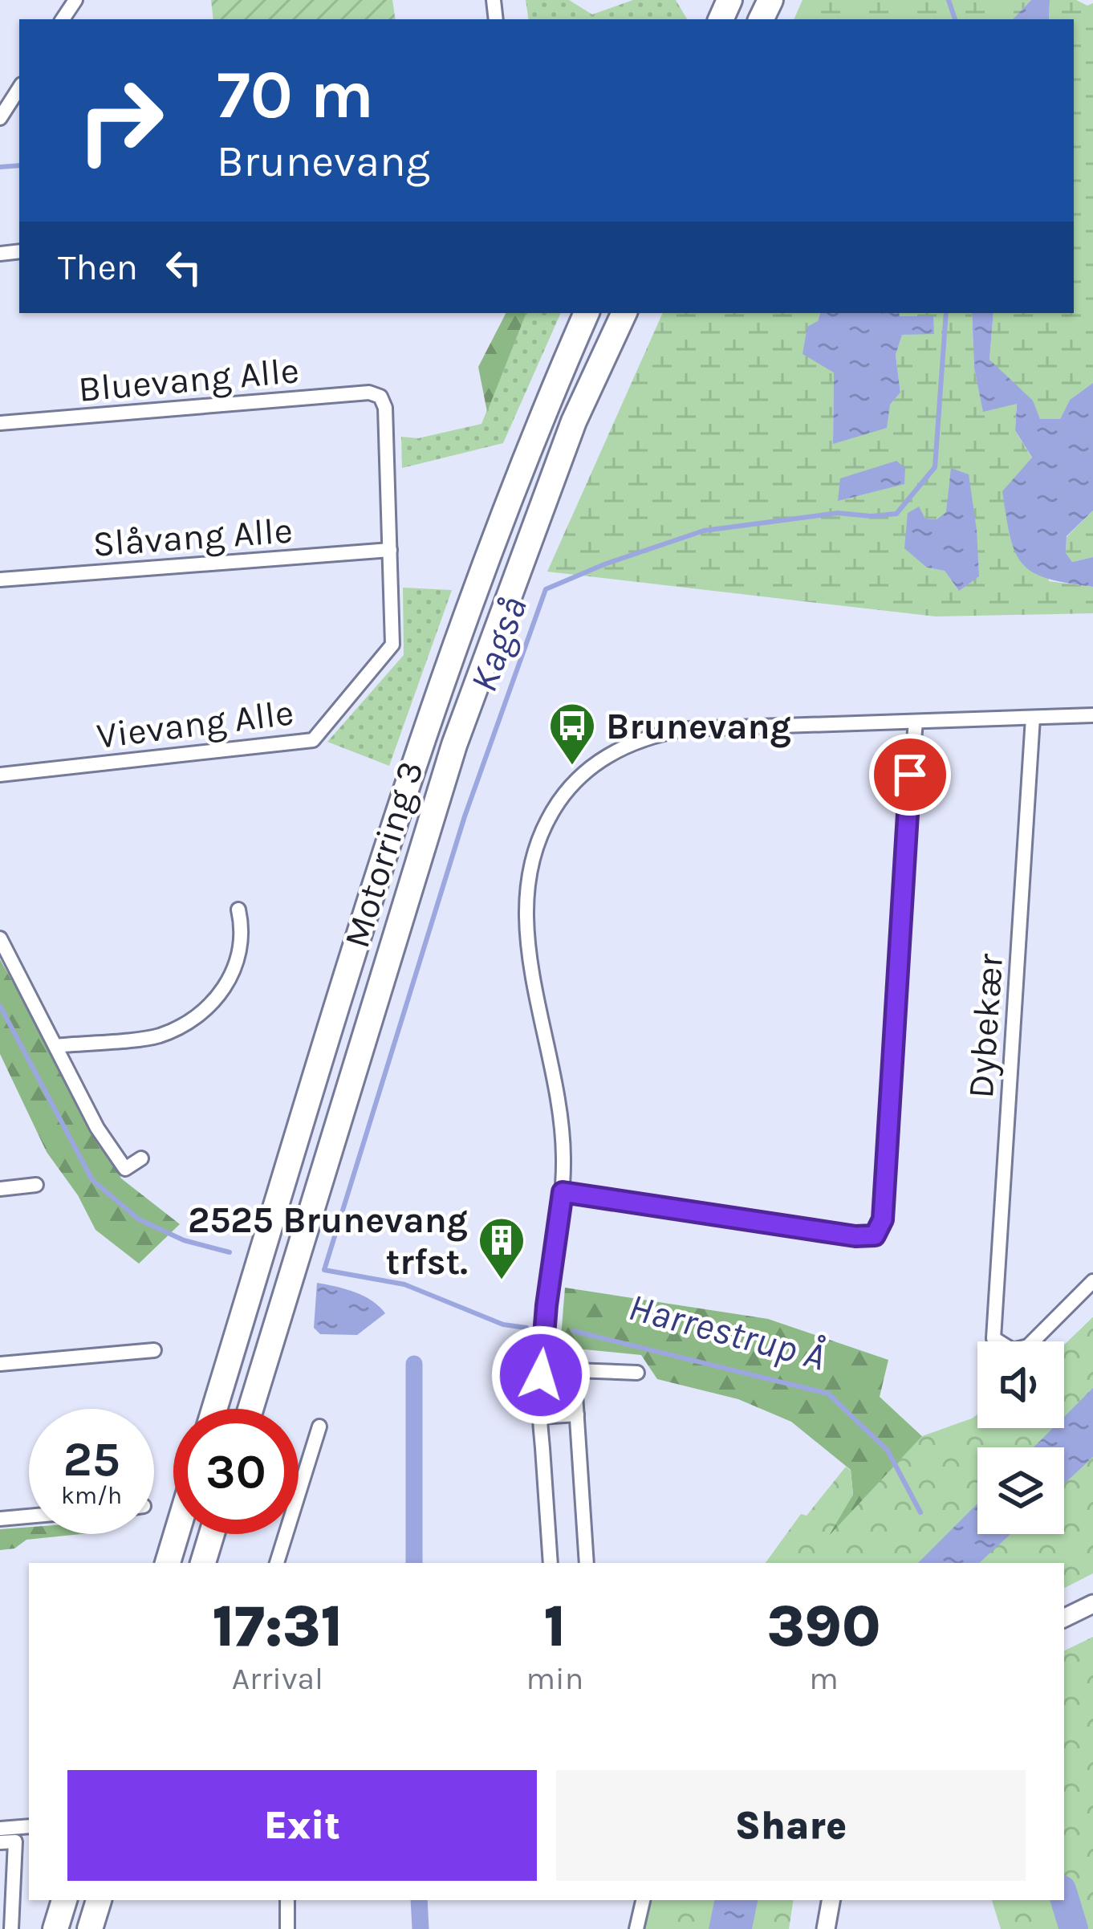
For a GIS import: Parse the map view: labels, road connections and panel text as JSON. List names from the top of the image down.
{
  "streets": {
    "highway": ["Motorring 3"],
    "street": [
      "Bluevang Alle",
      "Slåvang Alle",
      "Vievang Alle",
      "Dybekær"
    ]
  },
  "crossings": [
    ["Bluevang Alle", "Vievang Alle"],
    ["Slåvang Alle", "Vievang Alle"]
  ],
  "water": ["Kagså", "Harrestrup Å"],
  "places": {
    "bus stop": ["Brunevang"],
    "building": ["2525 Brunevang trfst."]
  },
  "page": {
    "turn": ["70 m", "Brunevang"],
    "then": "Then",
    "speed": "25 km/h",
    "limit": "30",
    "eta": [
      "17:31",
      "Arrival",
      "1",
      "min",
      "390",
      "m"
    ],
    "buttons": ["Exit", "Share"]
  }
}
